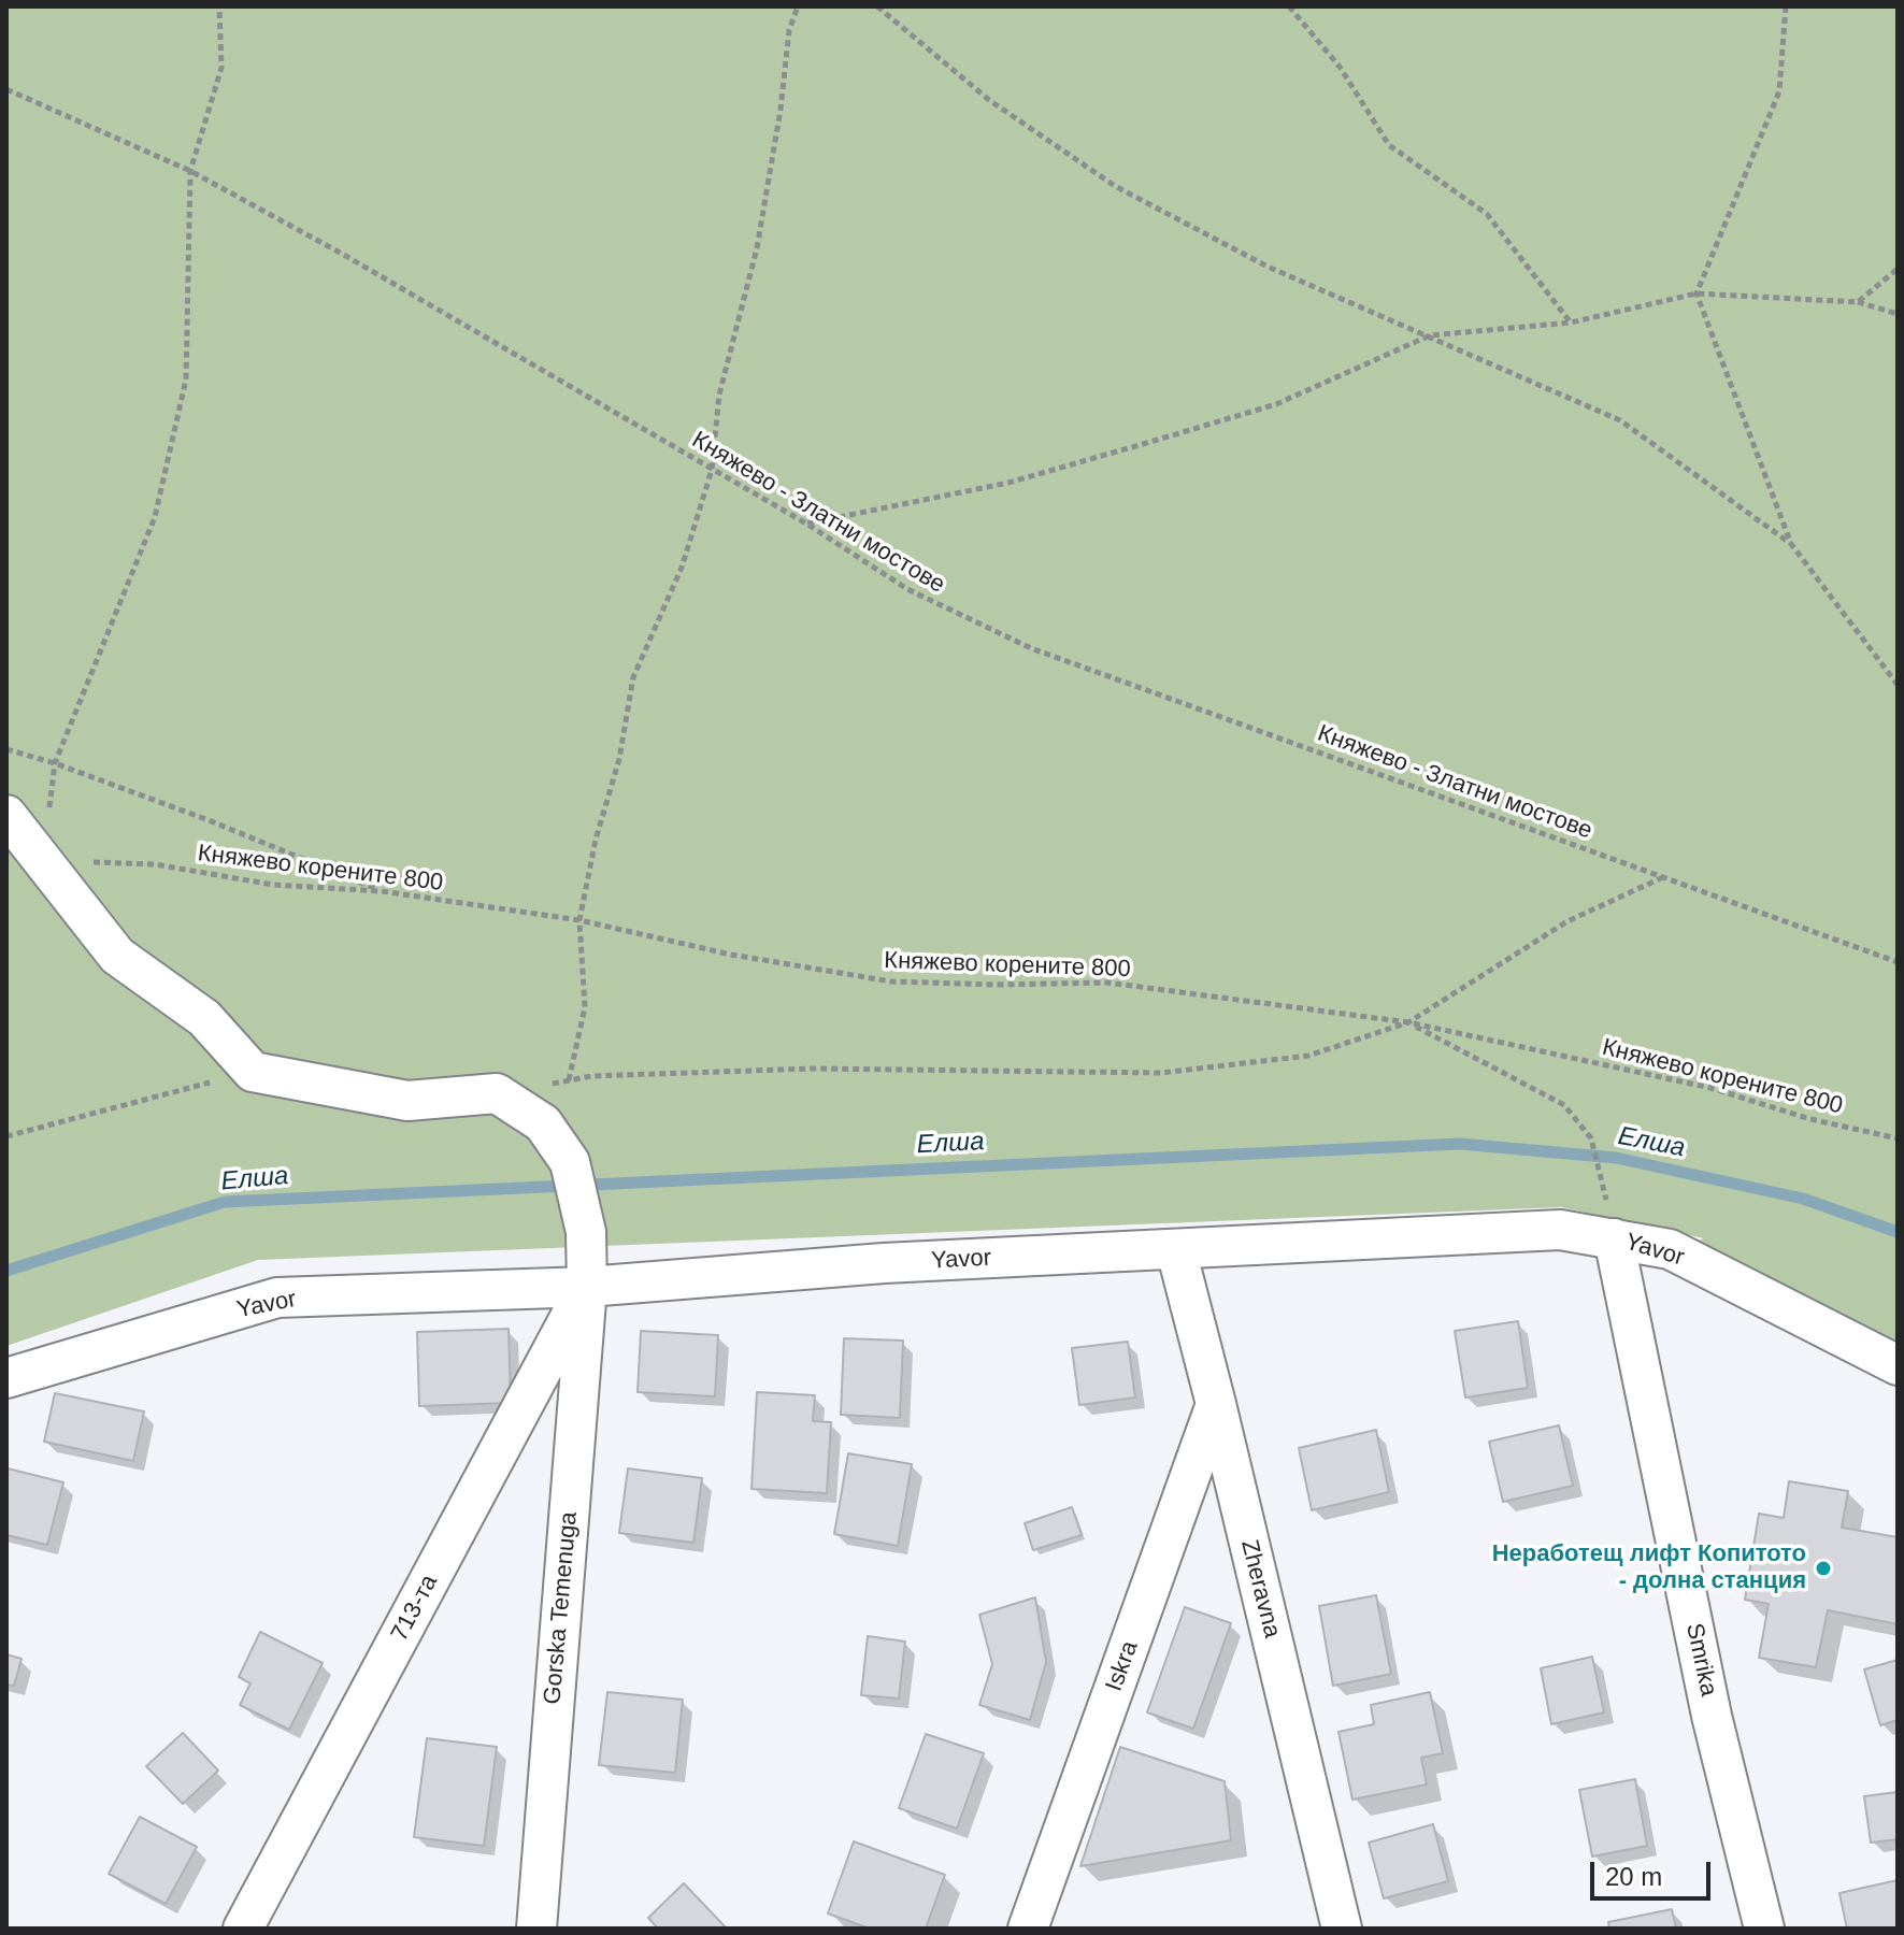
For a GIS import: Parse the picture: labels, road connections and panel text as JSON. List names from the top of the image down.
{
  "streets": {
    "street": [
      "Yavor",
      "Zheravna",
      "713-та",
      "Gorska Temenuga",
      "Smrika",
      "Iskra"
    ],
    "path": ["Княжево - Златни мостове", "Княжево корените 800"]
  },
  "crossings": [
    ["Yavor", "Zheravna"],
    ["Yavor", "713-та"],
    ["Yavor", "Gorska Temenuga"],
    ["Yavor", "Smrika"],
    ["Zheravna", "Iskra"],
    ["713-та", "Gorska Temenuga"]
  ],
  "water": ["Елша"],
  "places": ["Неработещ лифт Копитото - долна станция"],
  "scale_bar": "20 m"
}
